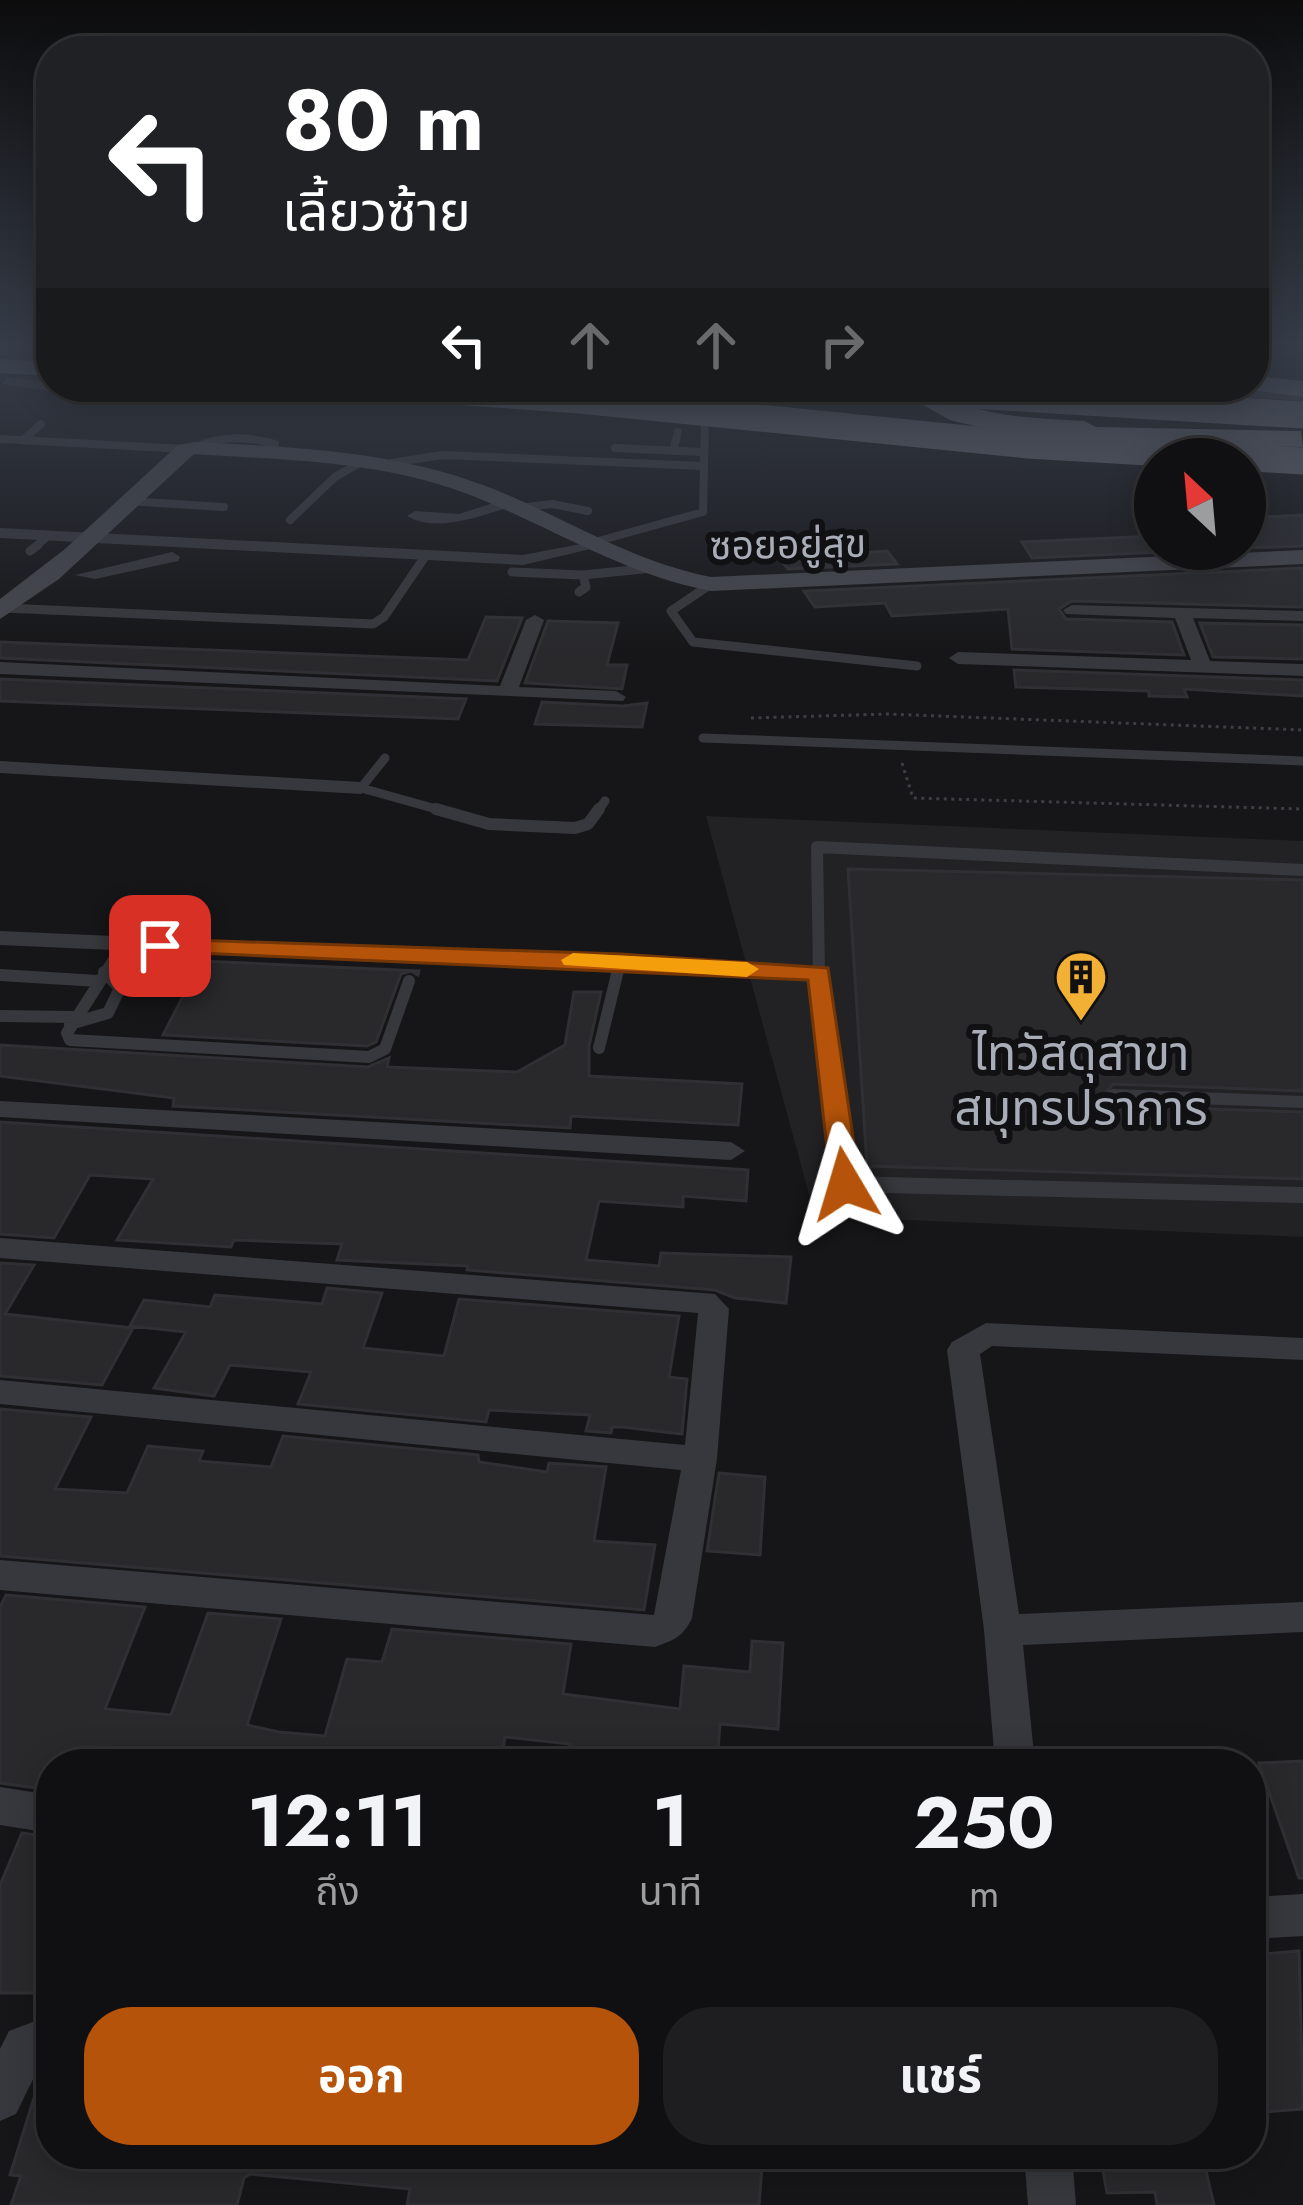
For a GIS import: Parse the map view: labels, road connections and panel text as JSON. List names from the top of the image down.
{
  "streets": {
    "street": ["ซอยอยู่สุข"]
  },
  "places": {
    "building": ["ไทวัสดุสาขา สมุทรปราการ"]
  },
  "north": "top left",
  "page": {
    "turn": ["80 m", "เลี้ยวซ้าย"],
    "eta": [
      "12:11",
      "ถึง",
      "1",
      "นาที",
      "250",
      "m"
    ],
    "buttons": ["ออก", "แชร์"]
  }
}
